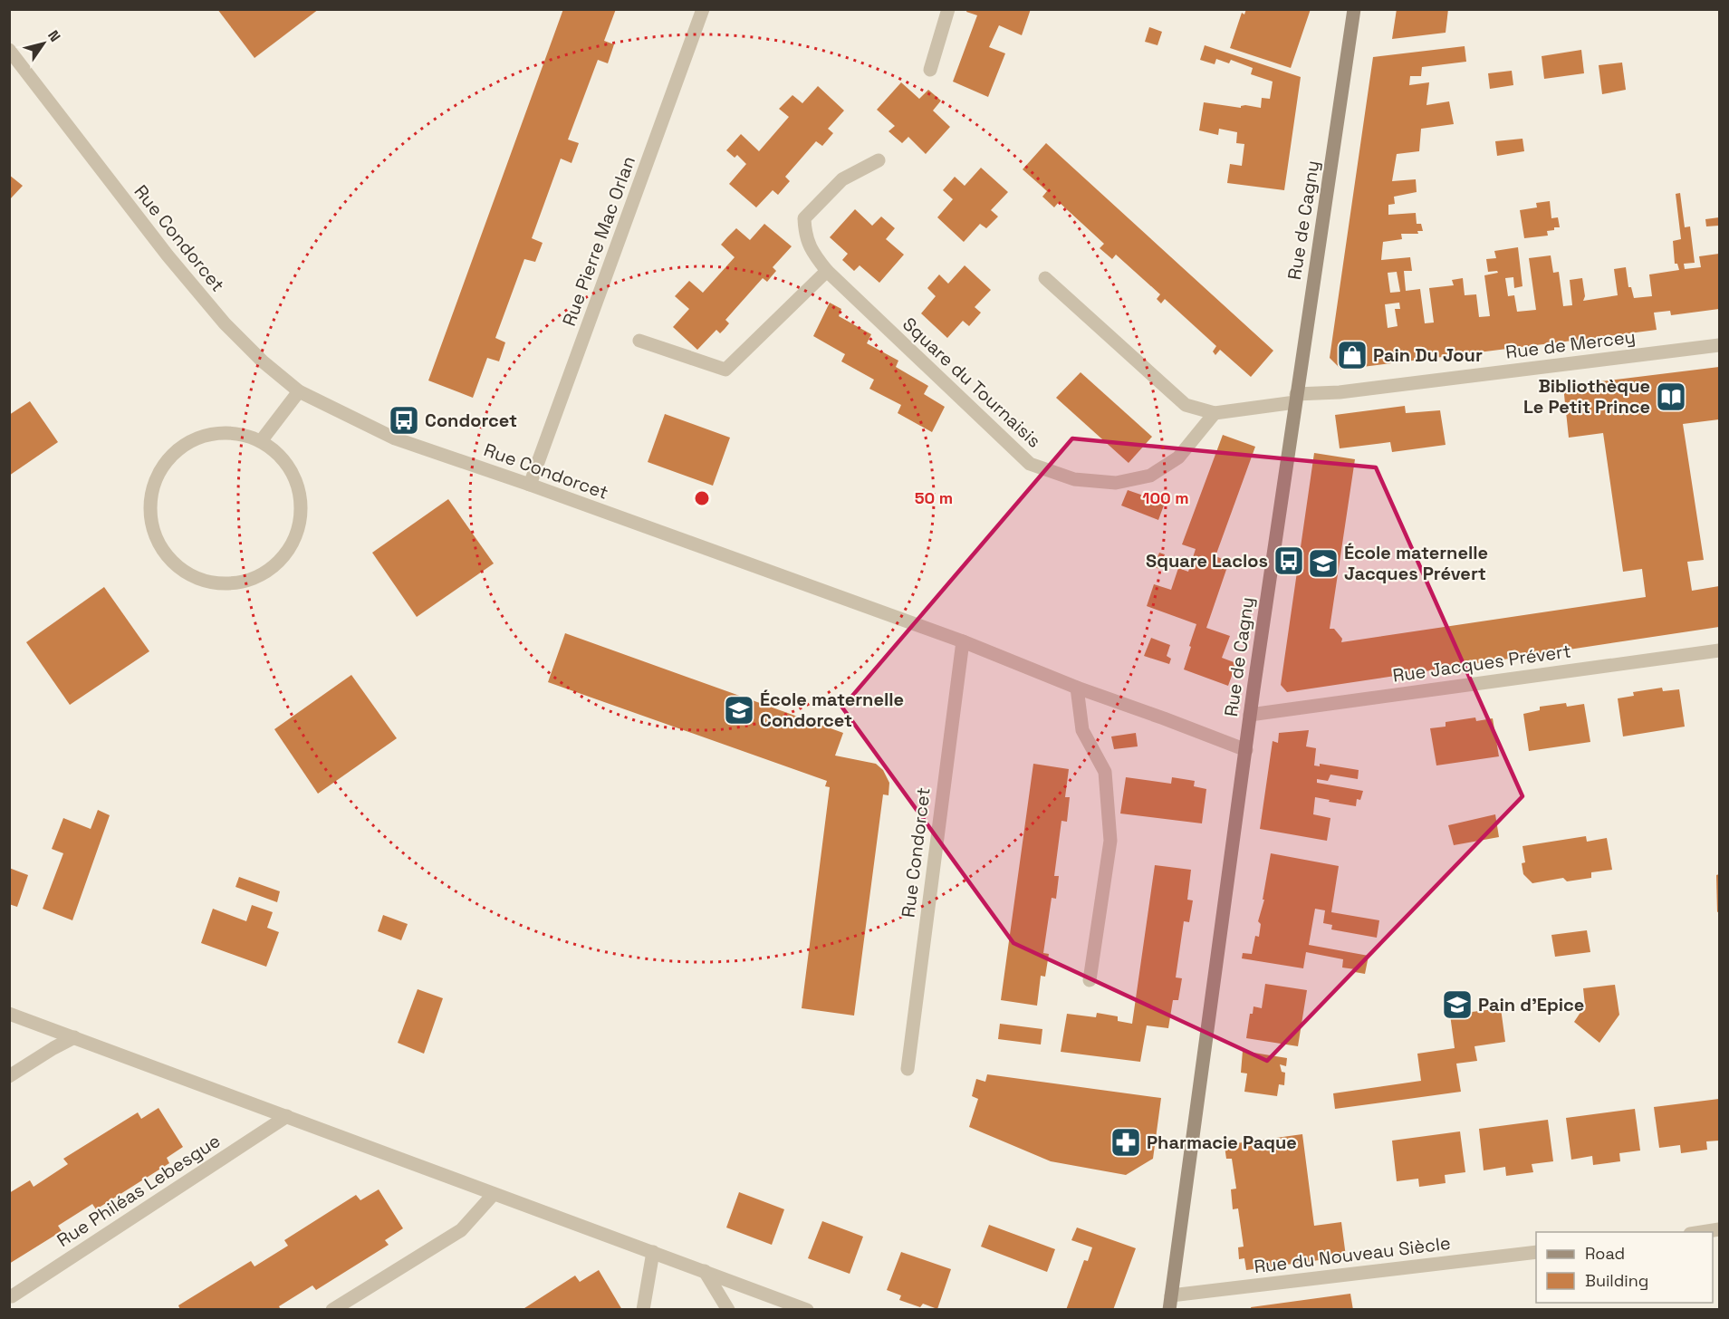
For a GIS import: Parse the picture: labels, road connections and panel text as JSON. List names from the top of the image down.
{
  "streets": {
    "main road": ["Rue de Cagny"],
    "street": [
      "Rue Condorcet",
      "Rue Pierre Mac Orlan",
      "Rue de Mercey",
      "Square du Tournaisis",
      "Rue Jacques Prévert",
      "Rue Philéas Lebesgue",
      "Rue du Nouveau Siècle"
    ]
  },
  "crossings": [
    ["Rue de Cagny", "Rue Condorcet"],
    ["Rue de Cagny", "Rue de Mercey"],
    ["Rue de Cagny", "Rue Jacques Prévert"],
    ["Rue de Cagny", "Rue du Nouveau Siècle"],
    ["Rue Condorcet", "Rue Pierre Mac Orlan"]
  ],
  "places": {
    "shop": ["Pain Du Jour"],
    "library": ["Bibliothèque Le Petit Prince"],
    "bus stop": ["Condorcet", "Square Laclos"],
    "school or university": ["École maternelle Jacques Prévert", "École maternelle Condorcet", "Pain d'Epice"],
    "pharmacy": ["Pharmacie Paque"]
  },
  "legend": ["Road", "Building"],
  "north": "top right",
  "rings": ["50 m", "100 m"]
}
